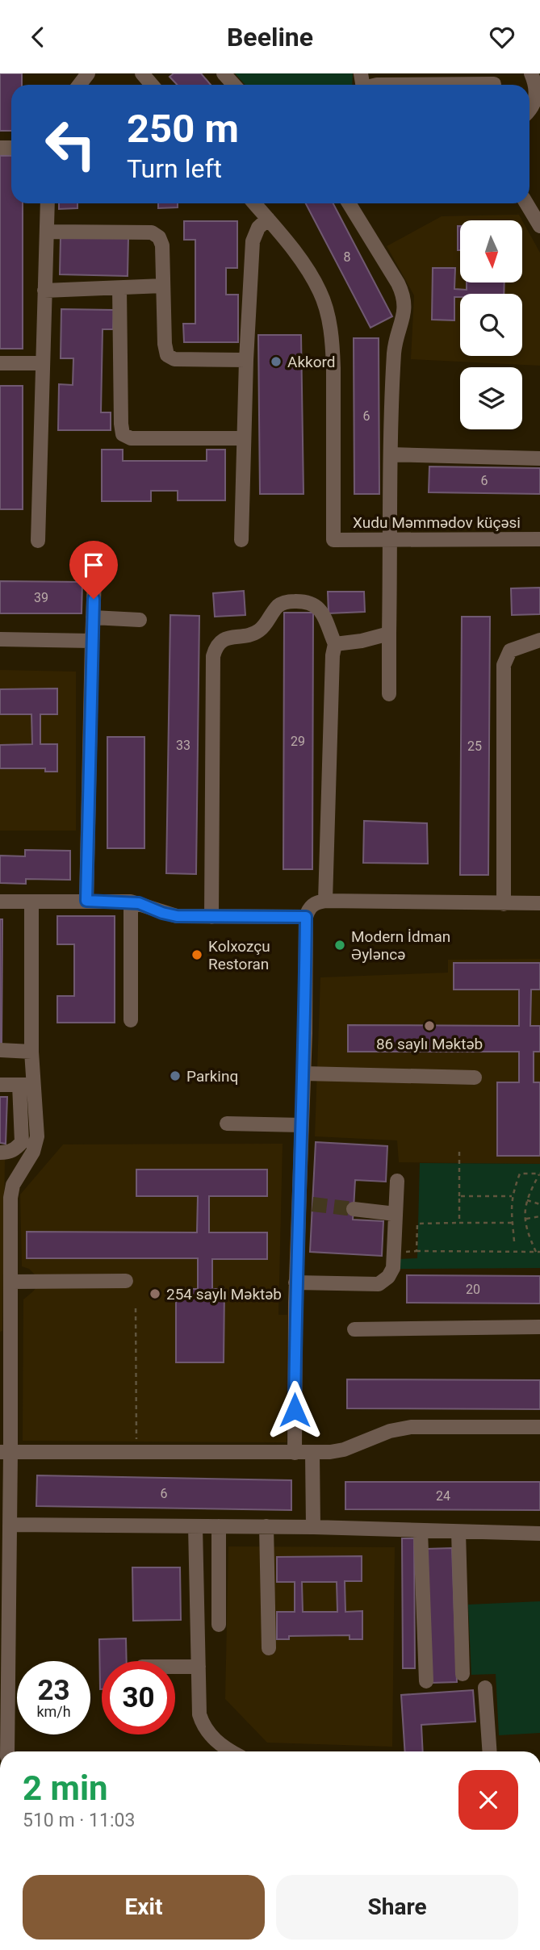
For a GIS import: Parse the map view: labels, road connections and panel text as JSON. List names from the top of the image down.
{
  "streets": {
    "street": ["Xudu Məmmədov küçəsi"]
  },
  "places": [
    "Akkord",
    "Modern İdman Əyləncə",
    "Kolxozçu Restoran",
    "86 saylı Məktəb",
    "Parkinq",
    "254 saylı Məktəb"
  ],
  "house_numbers": [
    "8",
    "6",
    "6",
    "39",
    "29",
    "33",
    "25",
    "20",
    "6",
    "24"
  ],
  "north": "bottom",
  "page": {
    "header": "Beeline",
    "turn": ["250 m", "Turn left"],
    "speed": "23 km/h",
    "limit": "30",
    "heading": ["2 min", "510 m · 11:03"],
    "buttons": ["Exit", "Share"]
  }
}
